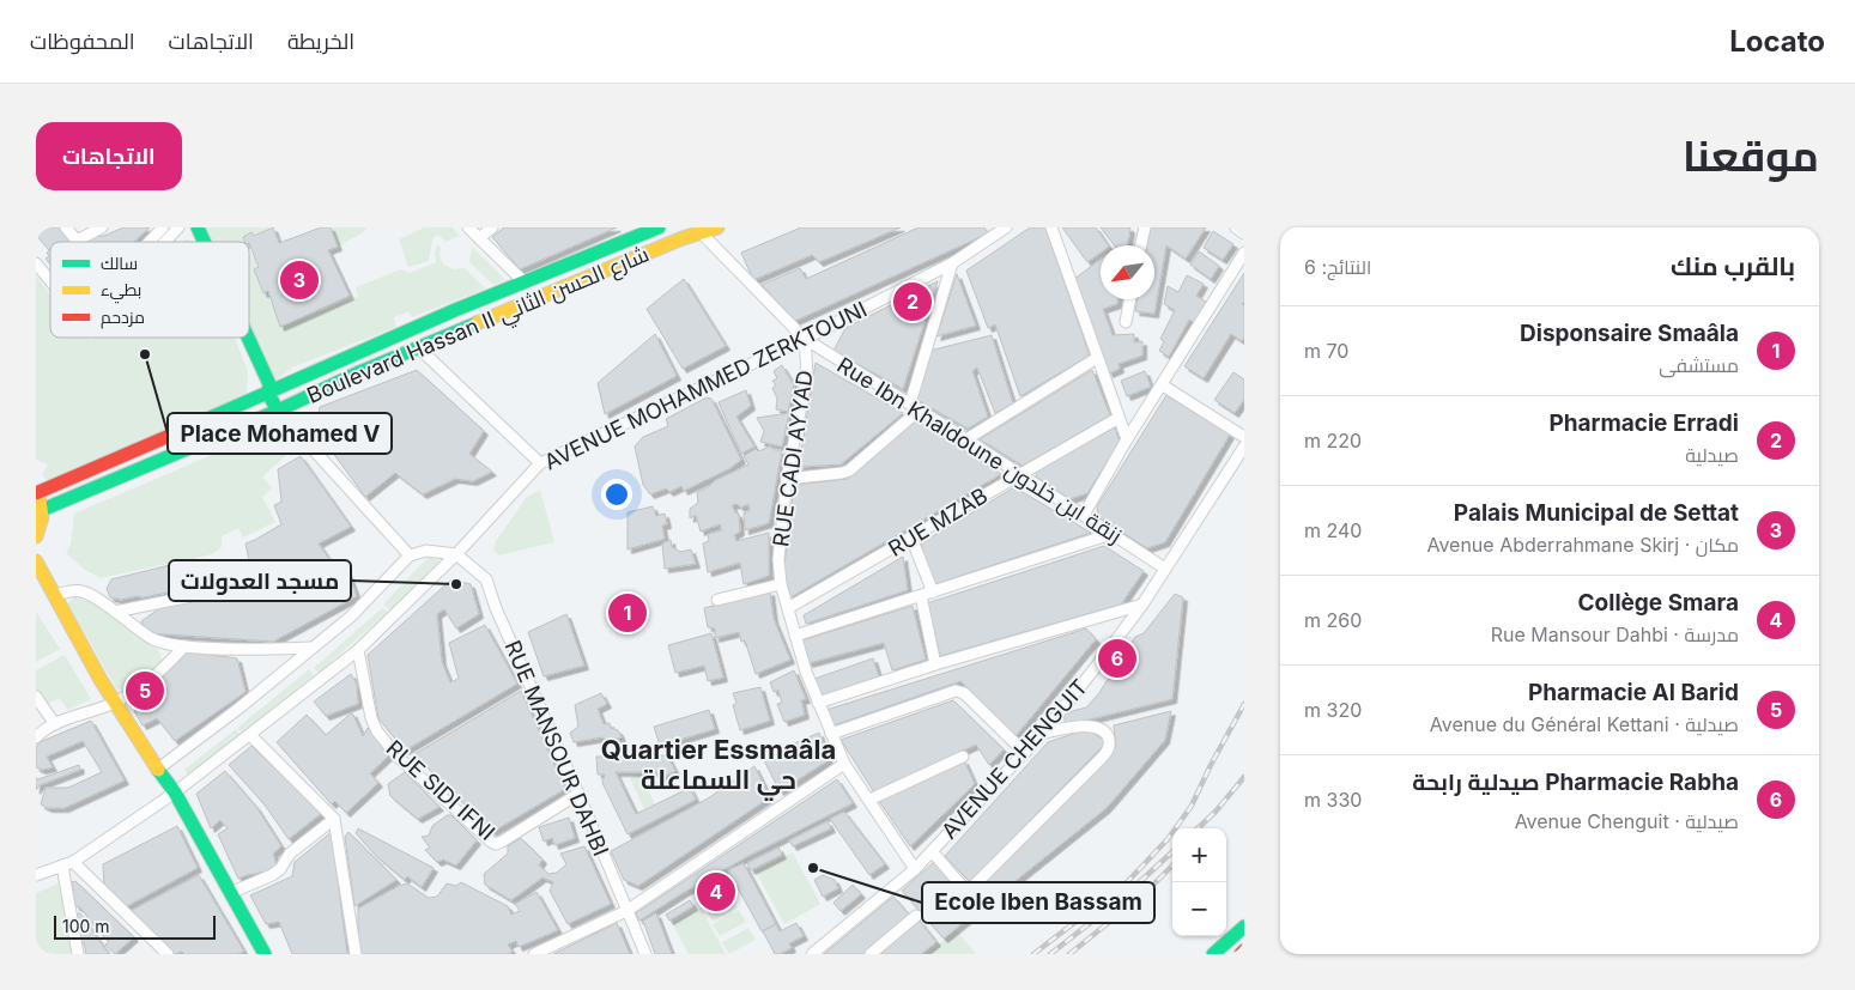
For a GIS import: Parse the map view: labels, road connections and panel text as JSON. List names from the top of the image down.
{
  "streets": {
    "main road": ["Boulevard Hassan II شارع الحسن الثاني"],
    "street": [
      "AVENUE MOHAMMED ZERKTOUNI",
      "Rue Ibn Khaldoune زنقة ابن خلدون",
      "RUE CADI AYYAD",
      "RUE MZAB",
      "RUE MANSOUR DAHBI",
      "AVENUE CHENGUIT",
      "RUE SIDI IFNI"
    ]
  },
  "crossings": [
    ["Boulevard Hassan II شارع الحسن الثاني", "Rue Ibn Khaldoune زنقة ابن خلدون"],
    ["AVENUE MOHAMMED ZERKTOUNI", "Rue Ibn Khaldoune زنقة ابن خلدون"],
    ["AVENUE MOHAMMED ZERKTOUNI", "RUE CADI AYYAD"],
    ["AVENUE MOHAMMED ZERKTOUNI", "RUE MANSOUR DAHBI"],
    ["AVENUE MOHAMMED ZERKTOUNI", "RUE SIDI IFNI"],
    ["Rue Ibn Khaldoune زنقة ابن خلدون", "RUE CADI AYYAD"],
    ["Rue Ibn Khaldoune زنقة ابن خلدون", "RUE MZAB"],
    ["Rue Ibn Khaldoune زنقة ابن خلدون", "AVENUE CHENGUIT"],
    ["RUE CADI AYYAD", "RUE MZAB"],
    ["RUE CADI AYYAD", "AVENUE CHENGUIT"],
    ["RUE MANSOUR DAHBI", "RUE SIDI IFNI"]
  ],
  "districts": ["Quartier Essmaâla حي السماعلة"],
  "places": ["Place Mohamed V", "مسجد العدولات", "Ecole Iben Bassam"],
  "legend": ["سالك", "بطيء", "مزدحم"],
  "scale_bar": "100 m",
  "north": "bottom left",
  "page": {
    "header": "Locato",
    "nav": ["الخريطة", "الاتجاهات", "المحفوظات"],
    "title": "موقعنا",
    "buttons": "الاتجاهات",
    "heading": ["بالقرب منك", "النتائج: 6"],
    "pins": [
      "3",
      "2",
      "1",
      "6",
      "5",
      "4"
    ],
    "list": [
      {
        "mark": "1",
        "name": "Disponsaire Smaâla",
        "note": "مستشفى",
        "value": "70 m"
      },
      {
        "mark": "2",
        "name": "Pharmacie Erradi",
        "note": "صيدلية",
        "value": "220 m"
      },
      {
        "mark": "3",
        "name": "Palais Municipal de Settat",
        "note": "مكان · Avenue Abderrahmane Skirj",
        "value": "240 m"
      },
      {
        "mark": "4",
        "name": "Collège Smara",
        "note": "مدرسة · Rue Mansour Dahbi",
        "value": "260 m"
      },
      {
        "mark": "5",
        "name": "Pharmacie Al Barid",
        "note": "صيدلية · Avenue du Général Kettani",
        "value": "320 m"
      },
      {
        "mark": "6",
        "name": "Pharmacie Rabha صيدلية رابحة",
        "note": "صيدلية · Avenue Chenguit",
        "value": "330 m"
      }
    ],
    "map_buttons": ["+", "−"],
    "scale": "100 m"
  }
}
